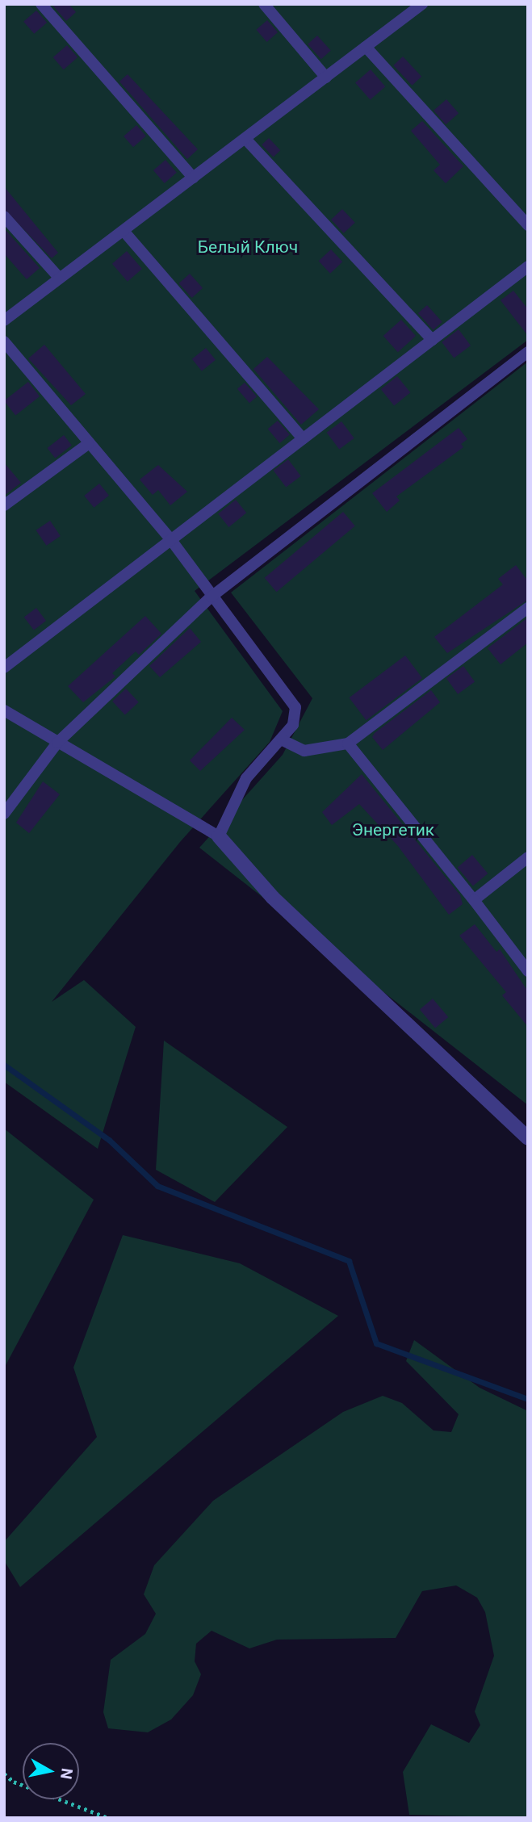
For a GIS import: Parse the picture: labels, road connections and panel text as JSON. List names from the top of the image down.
{
  "parks": ["Белый Ключ", "Энергетик"],
  "north": "right"
}
